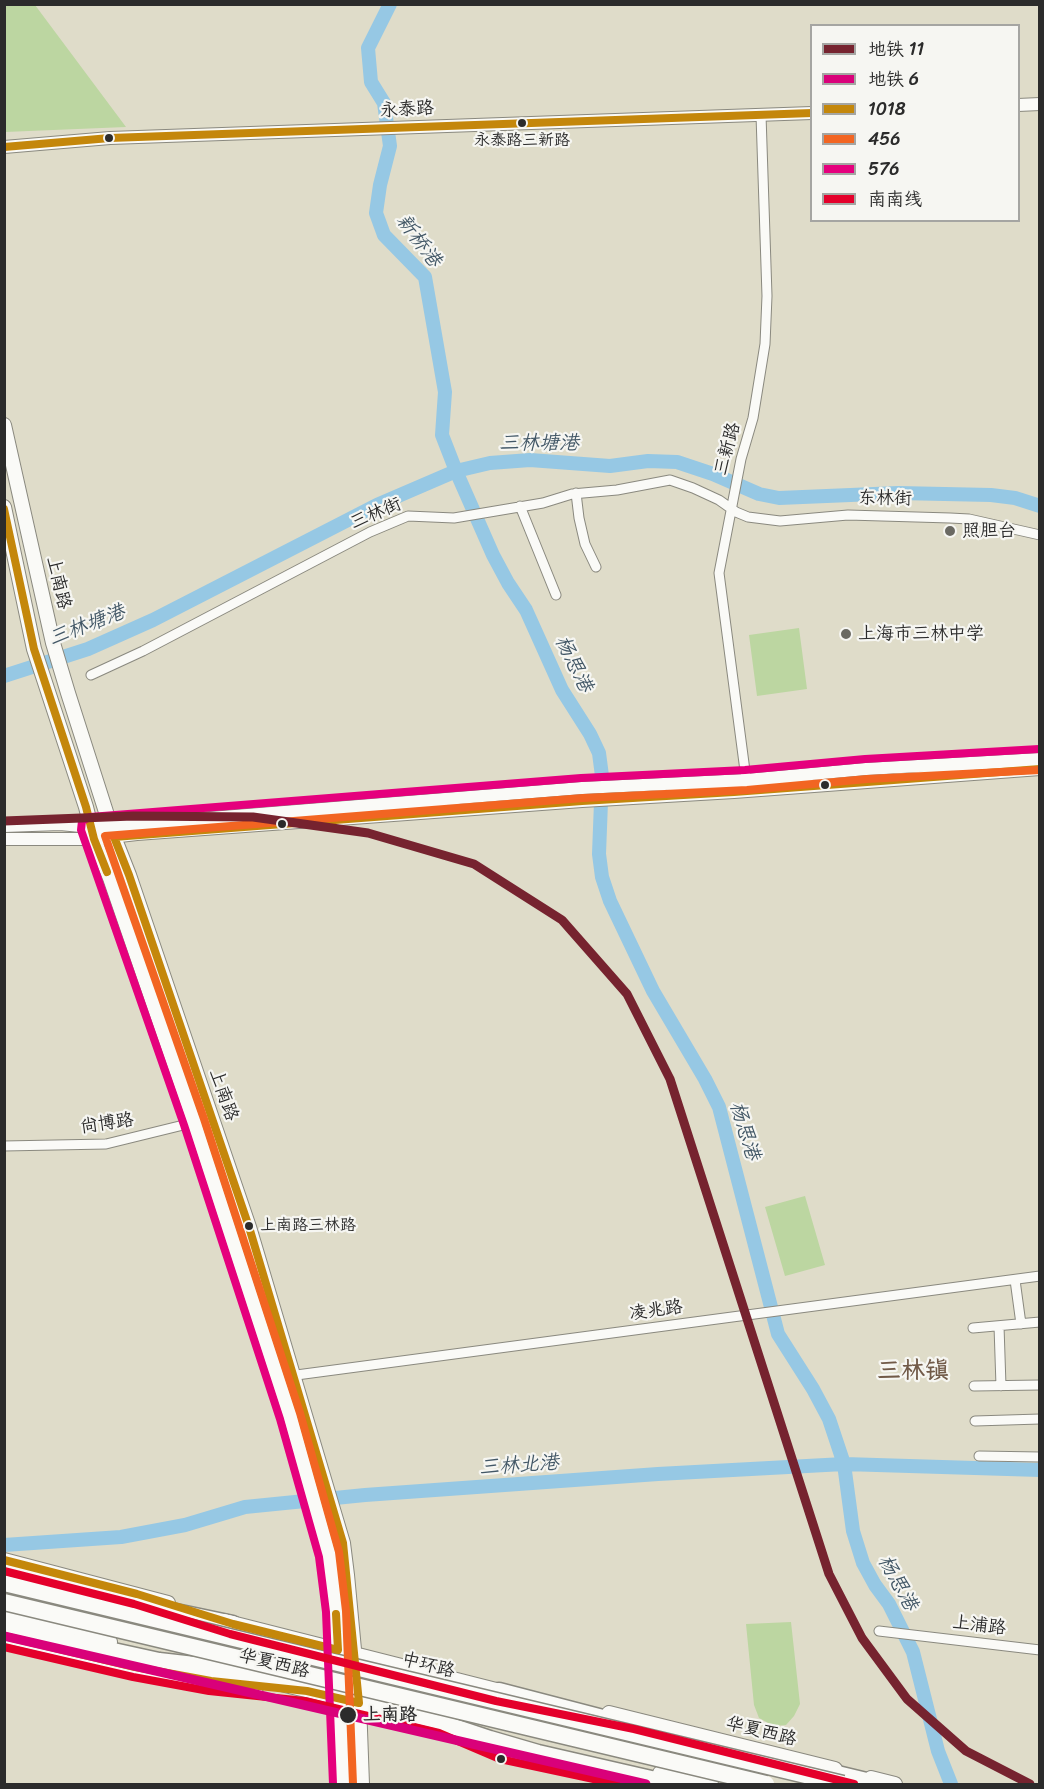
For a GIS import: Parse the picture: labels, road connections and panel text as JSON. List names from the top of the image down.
{
  "streets": {
    "highway": ["中环路"],
    "main road": ["永泰路", "上南路", "华夏西路"],
    "street": [
      "三新路",
      "东林街",
      "三林街",
      "尚博路",
      "凌兆路",
      "上浦路"
    ]
  },
  "crossings": [
    ["永泰路", "三新路"],
    ["三新路", "东林街"],
    ["三新路", "三林街"],
    ["东林街", "三林街"],
    ["上南路", "尚博路"],
    ["上南路", "凌兆路"],
    ["上南路", "华夏西路"],
    ["华夏西路", "中环路"]
  ],
  "districts": ["三林镇"],
  "water": [
    "新桥港",
    "三林塘港",
    "杨思港",
    "三林北港"
  ],
  "places": [
    "永泰路三新路",
    "照胆台",
    "上海市三林中学",
    "上南路三林路",
    "上南路"
  ],
  "lines": [
    "transit line 1018",
    "transit line 576",
    "transit line 456",
    "metro line 11",
    "transit line 南南线",
    "metro line 6"
  ],
  "legend": [
    "地铁 11",
    "地铁 6",
    "1018",
    "456",
    "576",
    "南南线"
  ]
}
